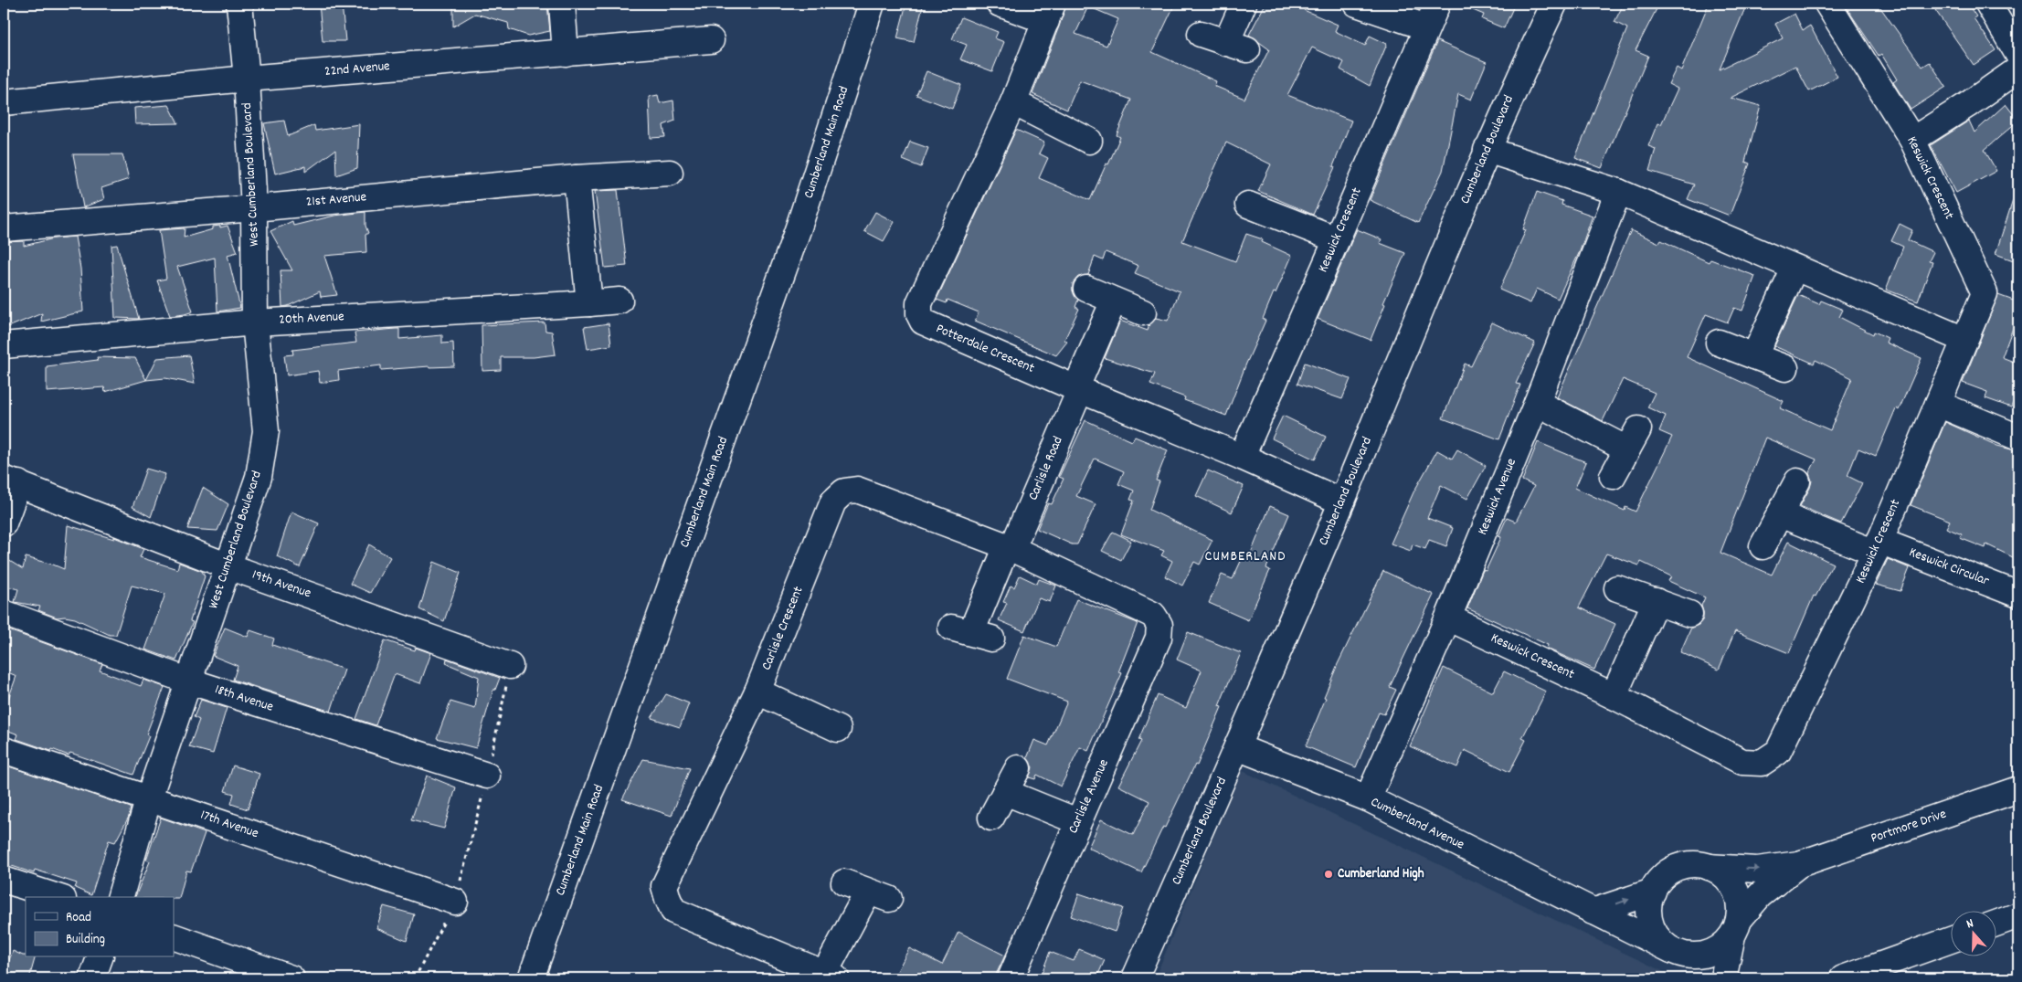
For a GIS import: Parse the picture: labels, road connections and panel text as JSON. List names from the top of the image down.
{
  "streets": {
    "street": [
      "22nd Avenue",
      "Cumberland Main Road",
      "Cumberland Boulevard",
      "West Cumberland Boulevard",
      "Keswick Crescent",
      "21st Avenue",
      "20th Avenue",
      "Potterdale Crescent",
      "Carlisle Road",
      "Keswick Avenue",
      "Keswick Circular",
      "19th Avenue",
      "Carlisle Crescent",
      "18th Avenue",
      "Carlisle Avenue",
      "Cumberland Avenue",
      "17th Avenue",
      "Portmore Drive"
    ]
  },
  "crossings": [
    ["22nd Avenue", "West Cumberland Boulevard"],
    ["Cumberland Boulevard", "Potterdale Crescent"],
    ["Cumberland Boulevard", "Cumberland Avenue"],
    ["West Cumberland Boulevard", "21st Avenue"],
    ["West Cumberland Boulevard", "20th Avenue"],
    ["West Cumberland Boulevard", "19th Avenue"],
    ["West Cumberland Boulevard", "18th Avenue"],
    ["West Cumberland Boulevard", "17th Avenue"],
    ["Keswick Crescent", "Potterdale Crescent"],
    ["Keswick Crescent", "Keswick Avenue"],
    ["Keswick Crescent", "Keswick Circular"],
    ["Potterdale Crescent", "Carlisle Road"],
    ["Carlisle Road", "Carlisle Crescent"],
    ["Keswick Avenue", "Cumberland Avenue"],
    ["Carlisle Crescent", "Carlisle Avenue"],
    ["Cumberland Avenue", "Portmore Drive"]
  ],
  "districts": ["CUMBERLAND"],
  "places": ["Cumberland High"],
  "legend": ["Road", "Building"],
  "north": "top"
}
